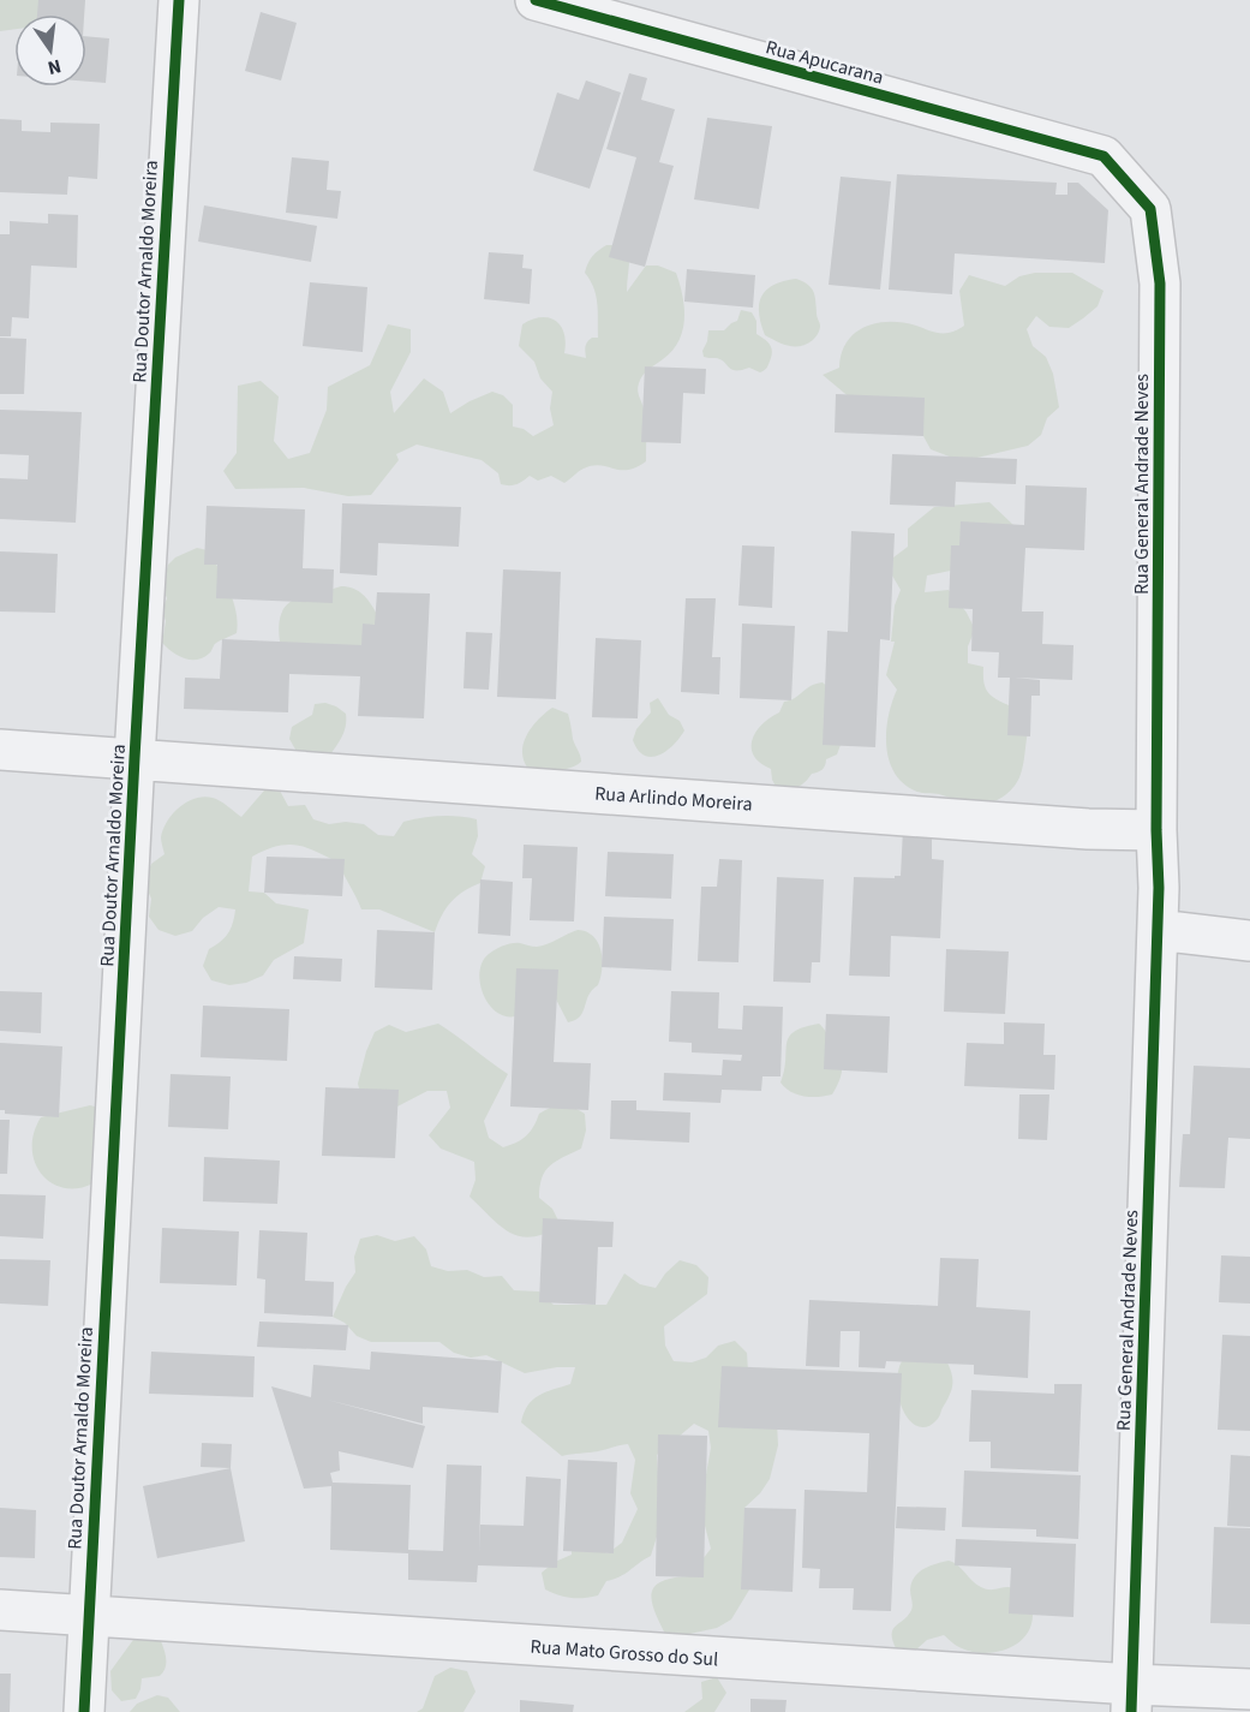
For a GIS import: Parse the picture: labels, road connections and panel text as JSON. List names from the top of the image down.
{
  "streets": {
    "street": [
      "Rua Apucarana",
      "Rua Doutor Arnaldo Moreira",
      "Rua General Andrade Neves",
      "Rua Arlindo Moreira",
      "Rua Mato Grosso do Sul"
    ]
  },
  "crossings": [
    ["Rua Apucarana", "Rua General Andrade Neves"],
    ["Rua Doutor Arnaldo Moreira", "Rua Arlindo Moreira"],
    ["Rua Doutor Arnaldo Moreira", "Rua Mato Grosso do Sul"],
    ["Rua General Andrade Neves", "Rua Arlindo Moreira"],
    ["Rua General Andrade Neves", "Rua Mato Grosso do Sul"]
  ],
  "north": "bottom"
}
